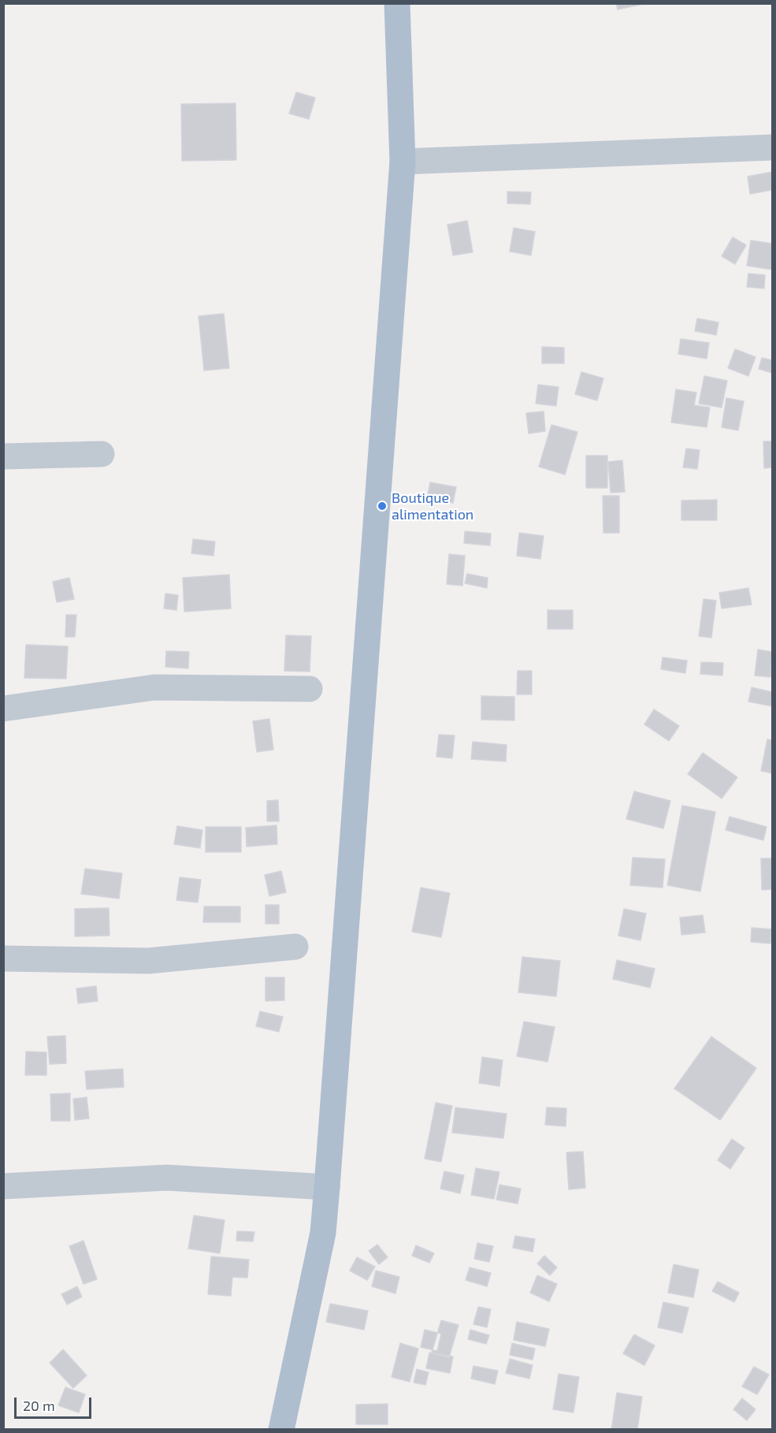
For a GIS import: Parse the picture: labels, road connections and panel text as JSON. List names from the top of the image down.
{
  "places": ["Boutique alimentation"],
  "scale_bar": "20 m"
}
